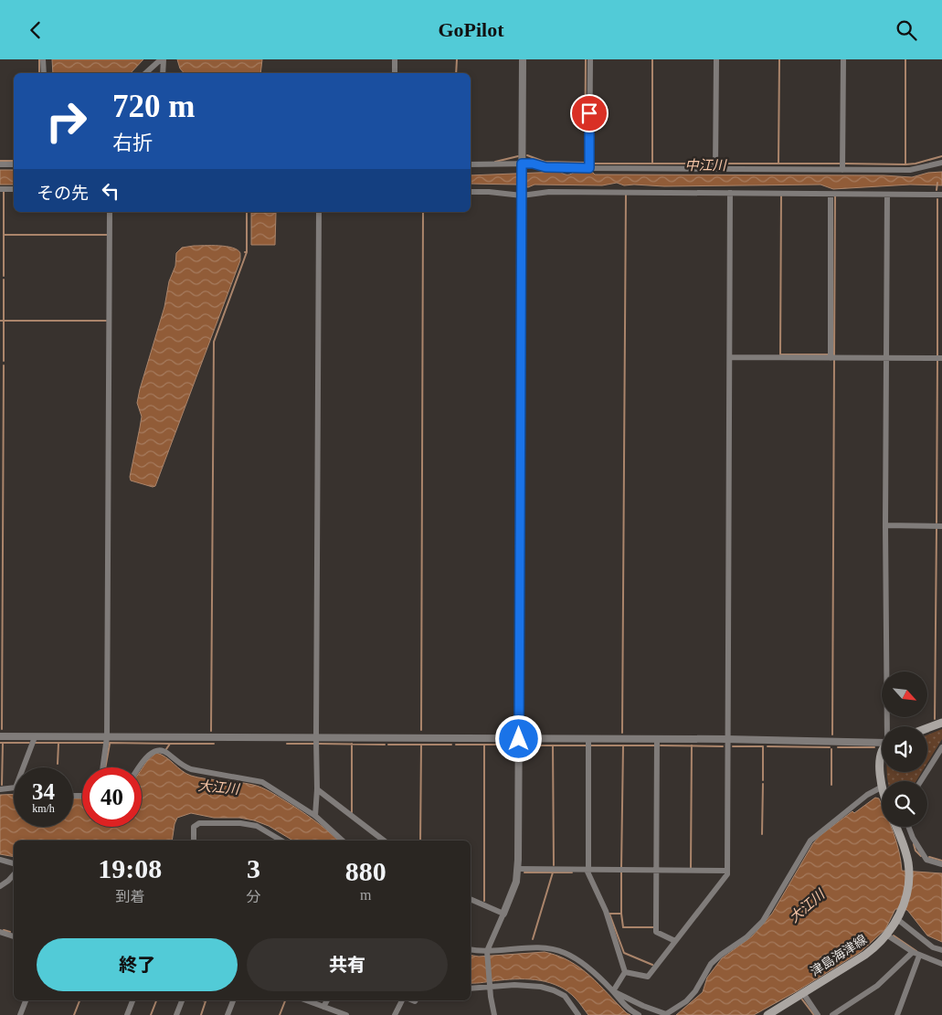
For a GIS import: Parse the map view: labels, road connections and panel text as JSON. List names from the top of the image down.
{
  "streets": {
    "main road": ["津島海津線"]
  },
  "water": ["中江川", "大江川"],
  "north": "bottom right",
  "page": {
    "header": "GoPilot",
    "turn": ["720 m", "右折"],
    "then": "その先",
    "speed": "34 km/h",
    "limit": "40",
    "eta": [
      "19:08",
      "到着",
      "3",
      "分",
      "880",
      "m"
    ],
    "buttons": ["終了", "共有"]
  }
}
